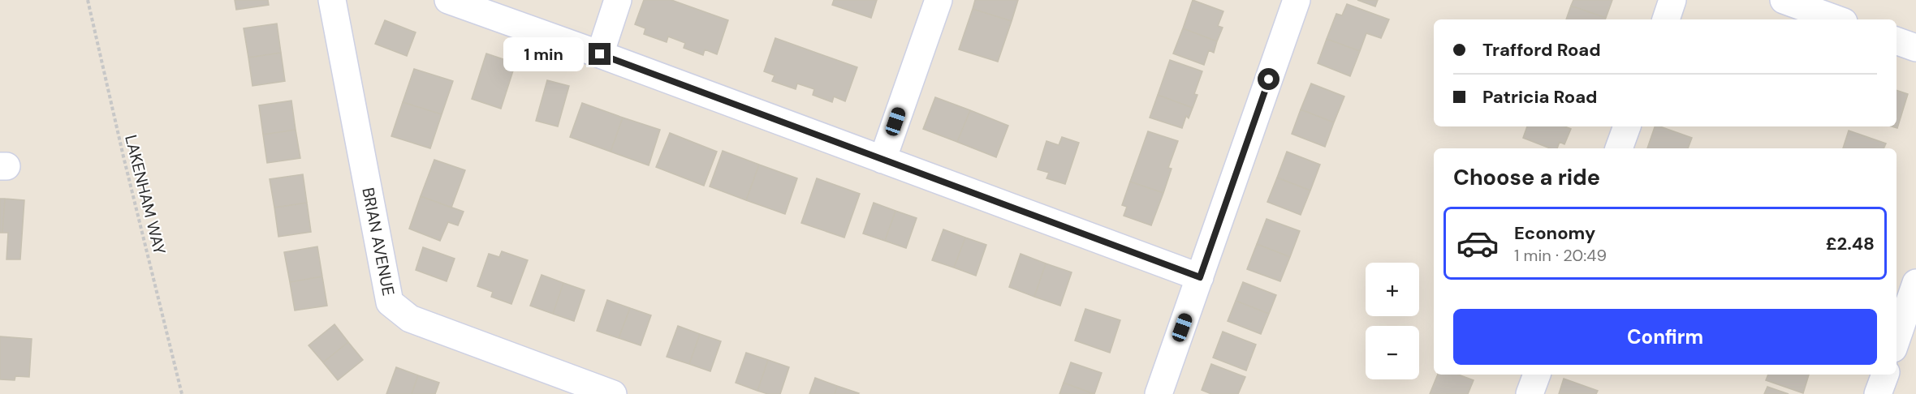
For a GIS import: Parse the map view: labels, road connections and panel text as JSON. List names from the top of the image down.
{
  "streets": {
    "street": ["BRIAN AVENUE"],
    "path": ["LAKENHAM WAY"]
  },
  "page": {
    "banner": ["Trafford Road", "Patricia Road"],
    "bubble": "1 min",
    "heading": "Choose a ride",
    "list": [
      {
        "name": "Economy",
        "note": "1 min · 20:49",
        "value": "£2.48"
      }
    ],
    "map_buttons": ["+", "−"],
    "buttons": "Confirm"
  }
}
